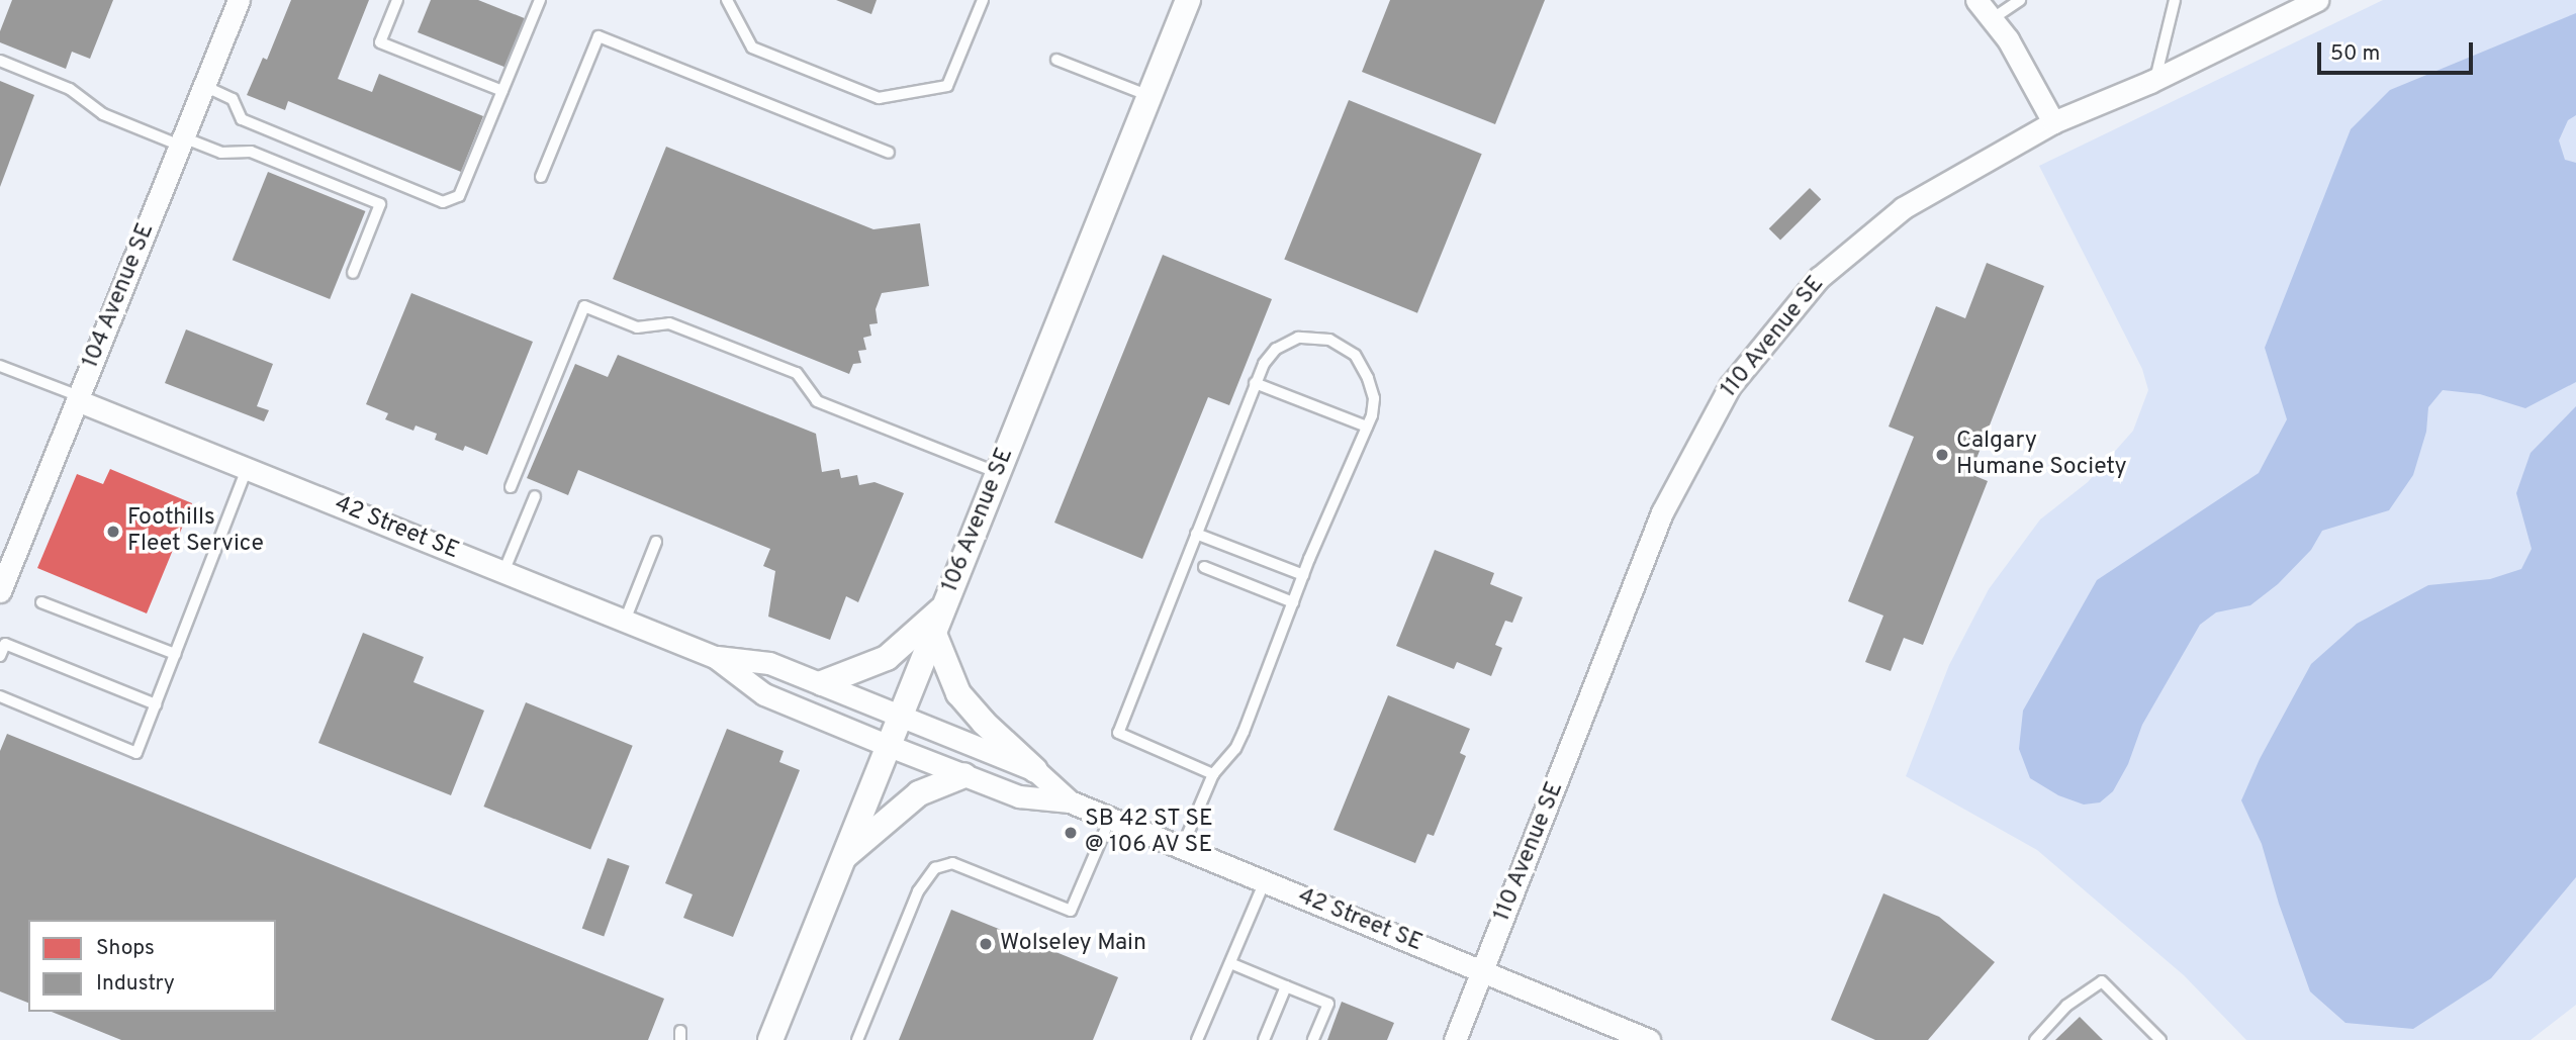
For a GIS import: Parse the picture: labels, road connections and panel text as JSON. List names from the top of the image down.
{
  "streets": {
    "street": [
      "104 Avenue SE",
      "110 Avenue SE",
      "106 Avenue SE",
      "42 Street SE"
    ]
  },
  "crossings": [
    ["104 Avenue SE", "42 Street SE"],
    ["110 Avenue SE", "42 Street SE"],
    ["106 Avenue SE", "42 Street SE"]
  ],
  "places": [
    "Calgary Humane Society",
    "Foothills Fleet Service",
    "SB 42 ST SE @ 106 AV SE",
    "Wolseley Main"
  ],
  "legend": ["Shops", "Industry"],
  "scale_bar": "50 m"
}
